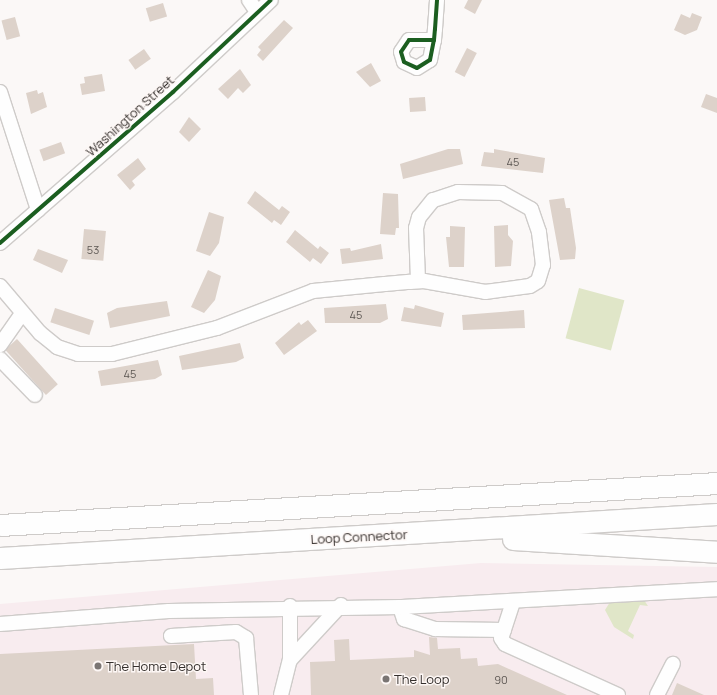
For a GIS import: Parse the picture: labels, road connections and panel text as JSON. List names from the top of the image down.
{
  "streets": {
    "highway": ["Loop Connector"],
    "street": ["Washington Street"]
  },
  "places": ["The Home Depot", "The Loop"],
  "house_numbers": [
    "45",
    "53",
    "45",
    "45",
    "90"
  ]
}
